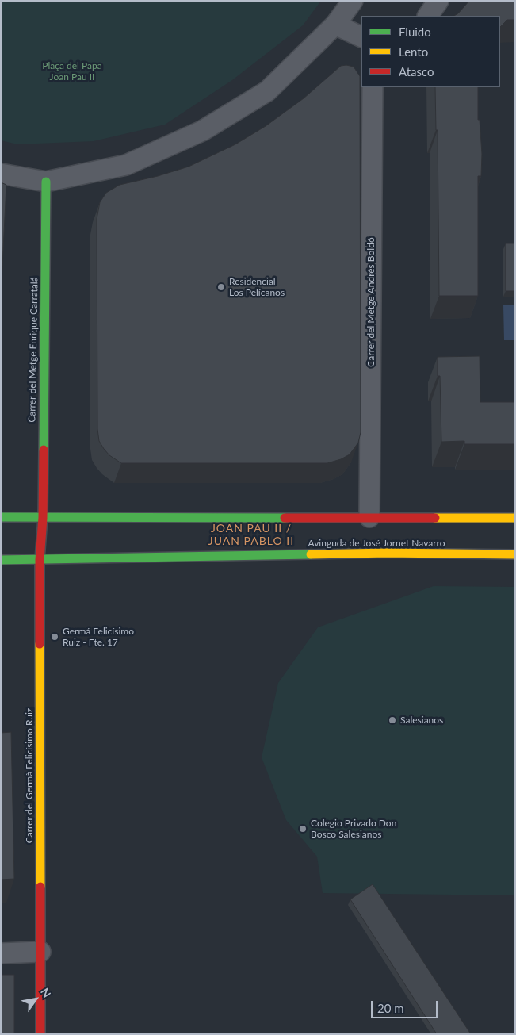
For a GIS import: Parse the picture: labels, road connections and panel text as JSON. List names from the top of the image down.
{
  "streets": {
    "street": [
      "Carrer del Metge Andrés Boldó",
      "Carrer del Metge Enrique Carratalá",
      "Avinguda de José Jornet Navarro",
      "Carrer del Germà Felicísimo Ruiz"
    ]
  },
  "crossings": [
    ["Carrer del Metge Enrique Carratalá", "Carrer del Germà Felicísimo Ruiz"],
    ["Avinguda de José Jornet Navarro", "Carrer del Germà Felicísimo Ruiz"]
  ],
  "districts": ["JOAN PAU II / JUAN PABLO II"],
  "parks": ["Plaça del Papa Joan Pau II"],
  "places": [
    "Residencial Los Pelícanos",
    "Germá Felicísimo Ruiz - Fte. 17",
    "Salesianos",
    "Colegio Privado Don Bosco Salesianos"
  ],
  "legend": ["Fluido", "Lento", "Atasco"],
  "scale_bar": "20 m",
  "north": "top right"
}
